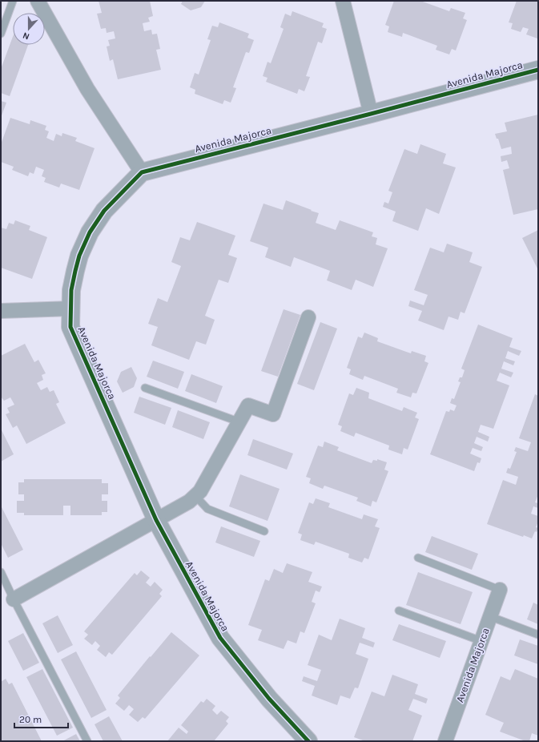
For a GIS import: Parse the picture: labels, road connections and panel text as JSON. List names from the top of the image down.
{
  "streets": {
    "street": ["Avenida Majorca"]
  },
  "scale_bar": "20 m",
  "north": "bottom"
}
